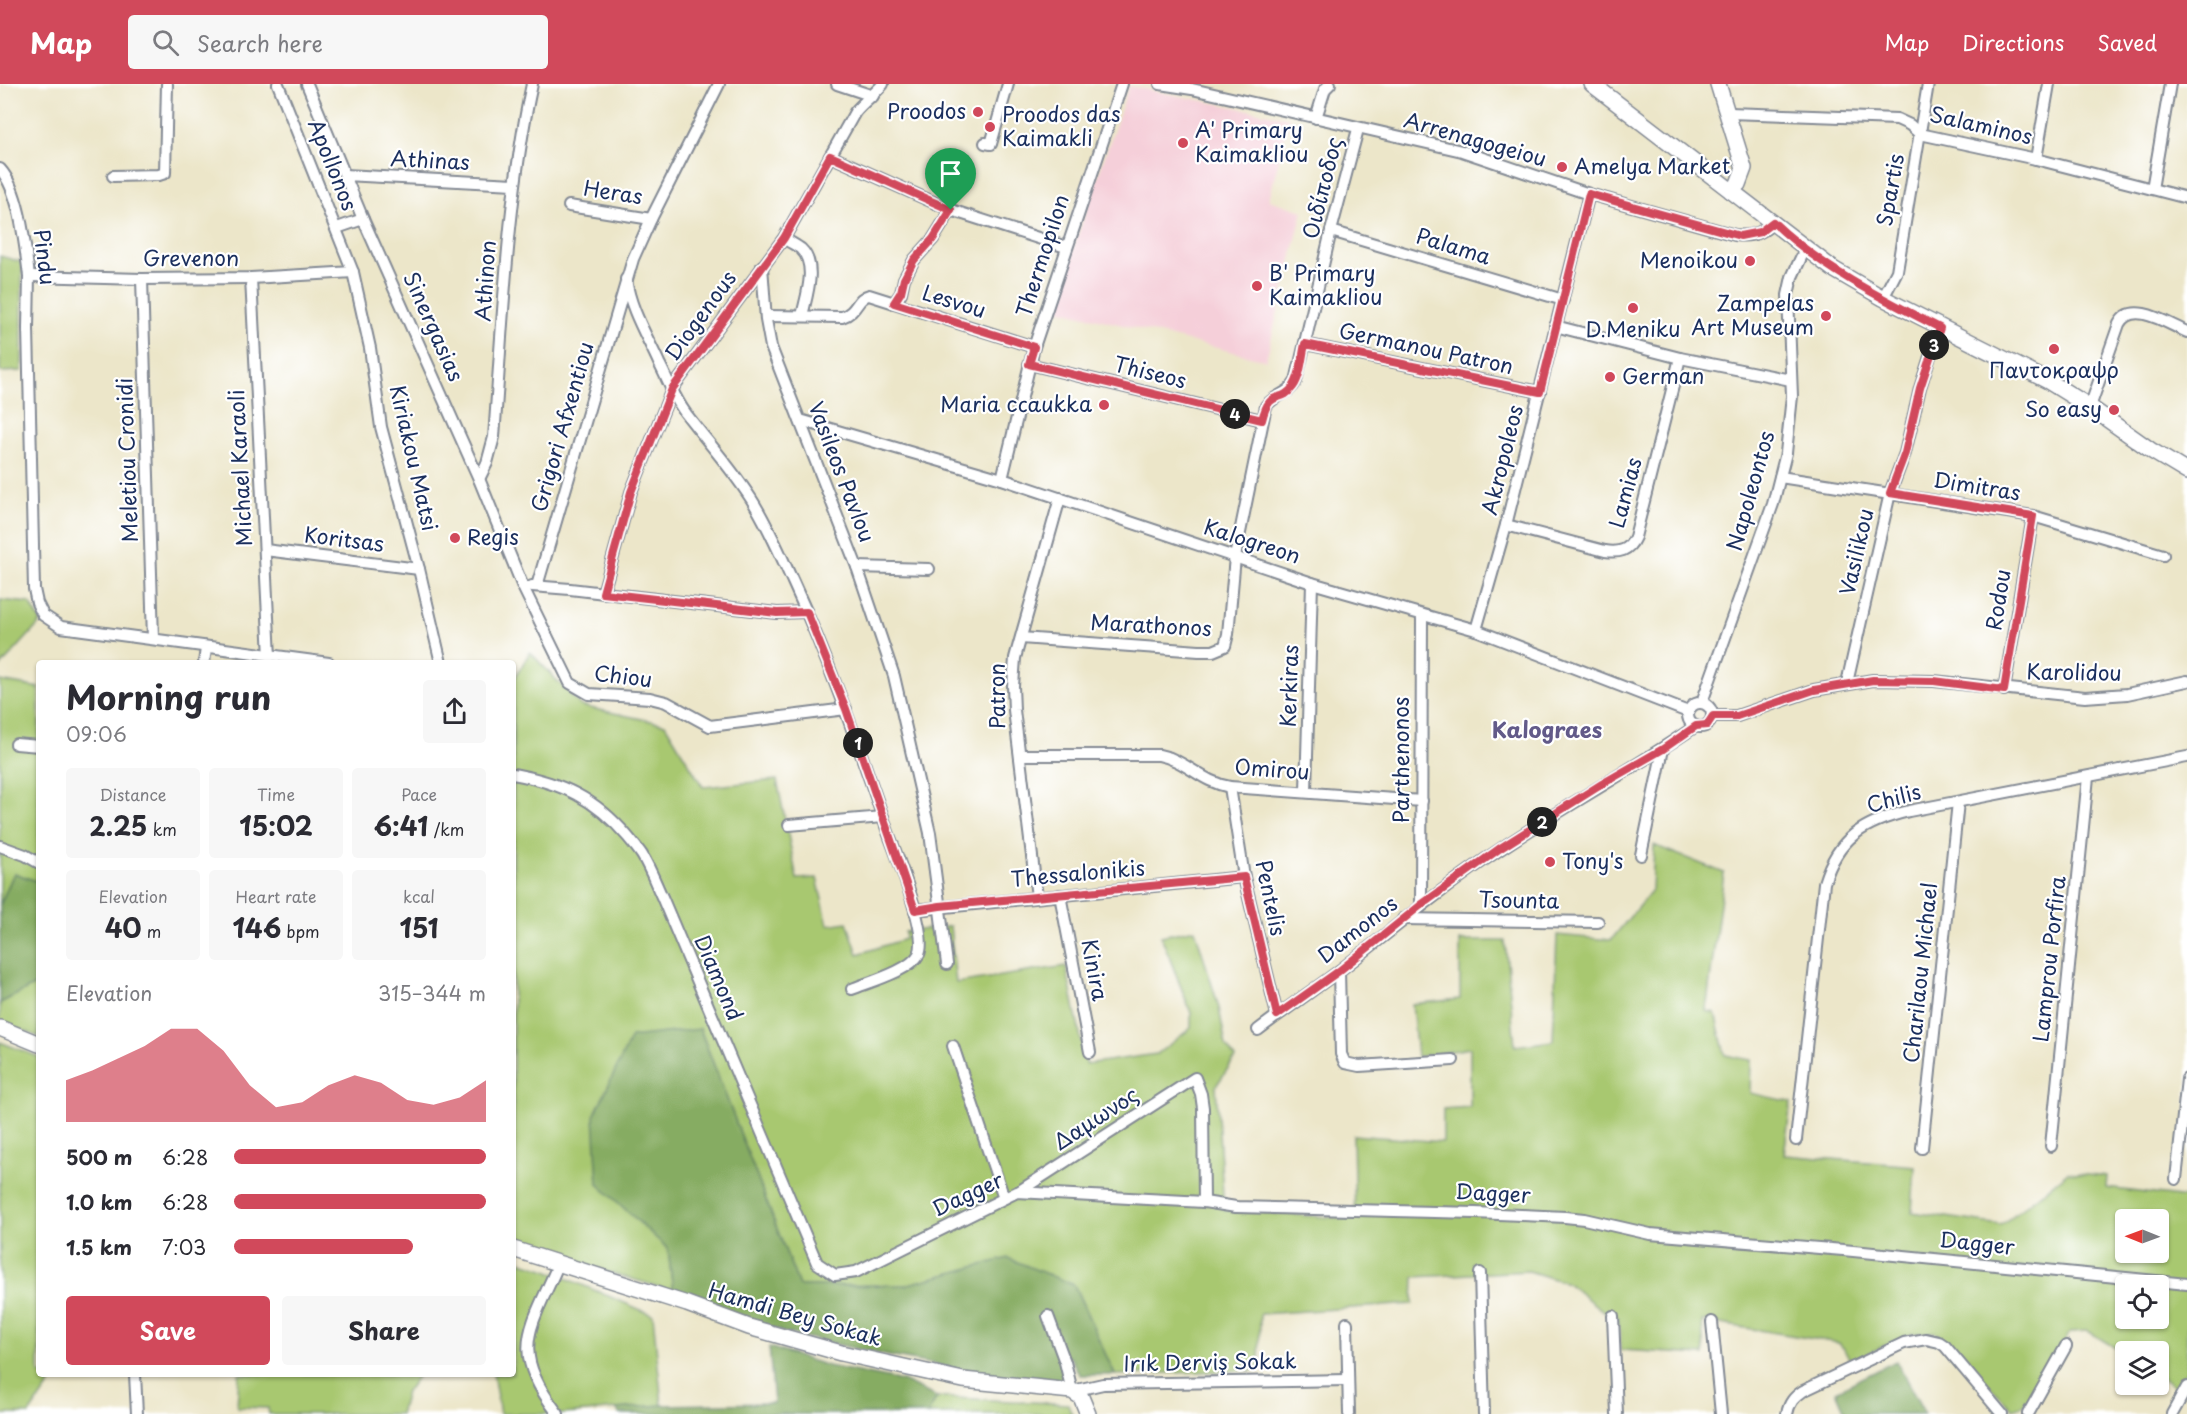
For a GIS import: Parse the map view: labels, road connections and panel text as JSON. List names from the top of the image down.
{
  "streets": {
    "street": [
      "Salaminos",
      "Arrenagogeiou",
      "Athinas",
      "Apollonos",
      "Οιδίποδος",
      "Spartis",
      "Heras",
      "Palama",
      "Thermopilon",
      "Pindu",
      "Grevenon",
      "Athinon",
      "Lesvou",
      "Diogenous",
      "Sinergasias",
      "Germanou Patron",
      "Thiseos",
      "Grigori Afxentiou",
      "Kiriakou Matsi",
      "Meletiou Cronidi",
      "Akropoleos",
      "Michael Karaoli",
      "Vasileos Pavlou",
      "Dimitras",
      "Napoleontos",
      "Lamias",
      "Koritsas",
      "Kalogreon",
      "Vasilikou",
      "Rodou",
      "Marathonos",
      "Karolidou",
      "Chiou",
      "Kerkiras",
      "Patron",
      "Parthenonos",
      "Omirou",
      "Chilis",
      "Thessalonikis",
      "Pentelis",
      "Tsounta",
      "Damonos",
      "Lamprou Porfira",
      "Kinira",
      "Charilaou Michael",
      "Diamond",
      "Δαμωνος",
      "Dagger",
      "Hamdi Bey Sokak",
      "Irık Derviş Sokak"
    ]
  },
  "crossings": [
    ["Salaminos", "Spartis"],
    ["Arrenagogeiou", "Οιδίποδος"],
    ["Arrenagogeiou", "Akropoleos"],
    ["Athinas", "Athinon"],
    ["Athinas", "Sinergasias"],
    ["Apollonos", "Kiriakou Matsi"],
    ["Οιδίποδος", "Palama"],
    ["Οιδίποδος", "Germanou Patron"],
    ["Οιδίποδος", "Thiseos"],
    ["Οιδίποδος", "Kalogreon"],
    ["Οιδίποδος", "Marathonos"],
    ["Heras", "Grigori Afxentiou"],
    ["Palama", "Akropoleos"],
    ["Thermopilon", "Lesvou"],
    ["Thermopilon", "Thiseos"],
    ["Thermopilon", "Kalogreon"],
    ["Pindu", "Grevenon"],
    ["Pindu", "Meletiou Cronidi"],
    ["Grevenon", "Kiriakou Matsi"],
    ["Grevenon", "Meletiou Cronidi"],
    ["Grevenon", "Michael Karaoli"],
    ["Athinon", "Sinergasias"],
    ["Lesvou", "Vasileos Pavlou"],
    ["Diogenous", "Vasileos Pavlou"],
    ["Sinergasias", "Chiou"],
    ["Germanou Patron", "Akropoleos"],
    ["Kiriakou Matsi", "Koritsas"],
    ["Akropoleos", "Lamias"],
    ["Akropoleos", "Kalogreon"],
    ["Michael Karaoli", "Koritsas"],
    ["Vasileos Pavlou", "Kalogreon"],
    ["Vasileos Pavlou", "Thessalonikis"],
    ["Dimitras", "Napoleontos"],
    ["Dimitras", "Vasilikou"],
    ["Dimitras", "Rodou"],
    ["Napoleontos", "Kalogreon"],
    ["Napoleontos", "Karolidou"],
    ["Napoleontos", "Damonos"],
    ["Kalogreon", "Marathonos"],
    ["Kalogreon", "Karolidou"],
    ["Kalogreon", "Kerkiras"],
    ["Kalogreon", "Patron"],
    ["Kalogreon", "Parthenonos"],
    ["Kalogreon", "Damonos"],
    ["Vasilikou", "Karolidou"],
    ["Rodou", "Karolidou"],
    ["Marathonos", "Patron"],
    ["Karolidou", "Damonos"],
    ["Kerkiras", "Omirou"],
    ["Patron", "Omirou"],
    ["Patron", "Thessalonikis"],
    ["Parthenonos", "Omirou"],
    ["Parthenonos", "Damonos"],
    ["Omirou", "Pentelis"],
    ["Chilis", "Lamprou Porfira"],
    ["Chilis", "Charilaou Michael"],
    ["Thessalonikis", "Pentelis"],
    ["Thessalonikis", "Kinira"],
    ["Pentelis", "Damonos"],
    ["Tsounta", "Damonos"],
    ["Diamond", "Dagger"],
    ["Δαμωνος", "Dagger"],
    ["Hamdi Bey Sokak", "Irık Derviş Sokak"]
  ],
  "districts": ["Kalograes"],
  "places": [
    "Proodos",
    "Proodos das Kaimakli",
    "A' Primary Kaimakliou",
    "Amelya Market",
    "Menoikou",
    "B' Primary Kaimakliou",
    "D.Meniku",
    "Zampelas Art Museum",
    "Παντοκραψρ",
    "German",
    "Maria ccaukka",
    "So easy",
    "Regis",
    "Tony's"
  ],
  "north": "left",
  "page": {
    "header": "Map",
    "search": "Search here",
    "nav": ["Map", "Directions", "Saved"],
    "pins": [
      "3",
      "4",
      "1",
      "2"
    ],
    "heading": ["Morning run", "09:06"],
    "stats": [
      ["Distance", "2.25 km"],
      ["Time", "15:02"],
      ["Pace", "6:41 /km"],
      ["Elevation", "40 m"],
      ["Heart rate", "146 bpm"],
      ["kcal", "151"]
    ],
    "chart": ["Elevation", "315–344 m"],
    "list": [
      {
        "name": "500 m",
        "note": "6:28"
      },
      {
        "name": "1.0 km",
        "note": "6:28"
      },
      {
        "name": "1.5 km",
        "note": "7:03"
      }
    ],
    "buttons": ["Save", "Share"]
  }
}
